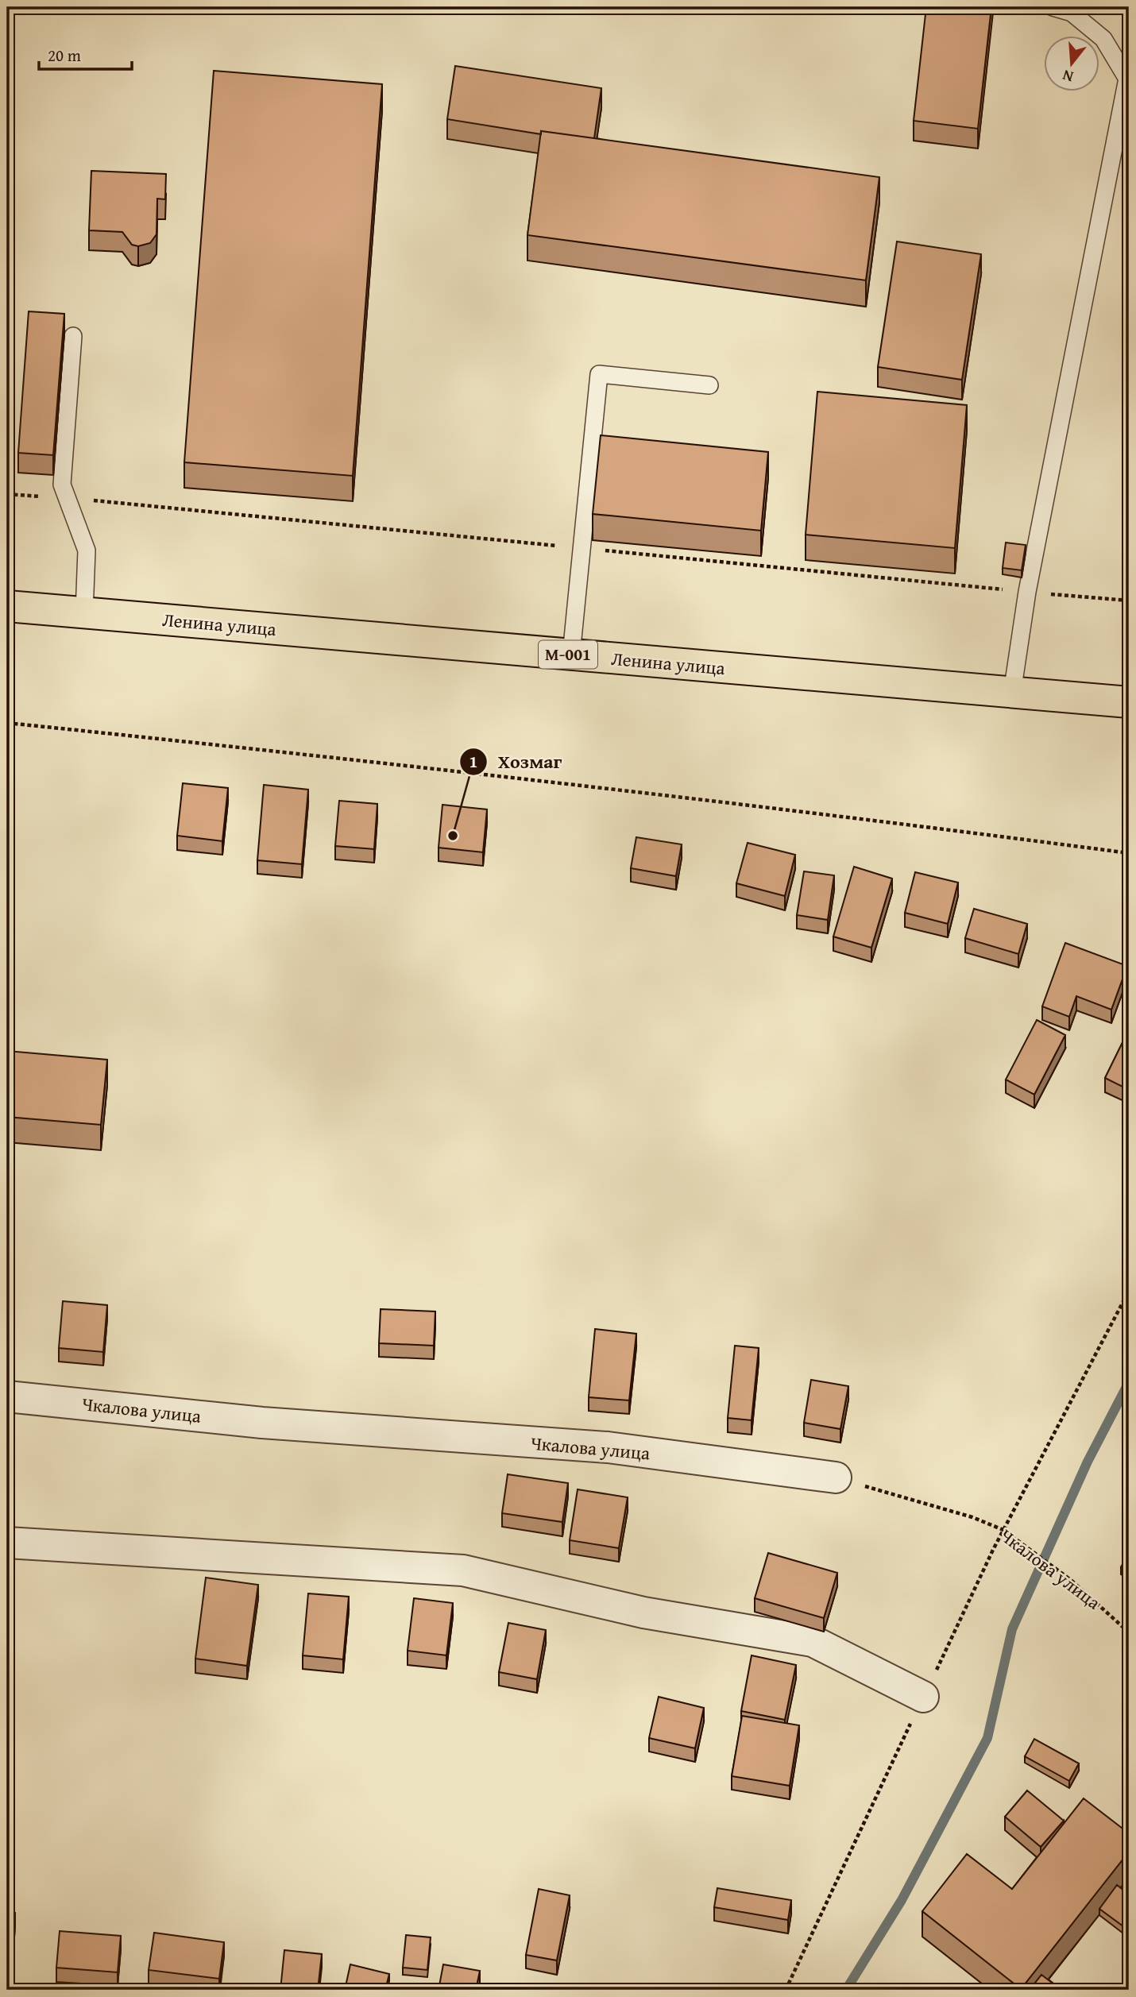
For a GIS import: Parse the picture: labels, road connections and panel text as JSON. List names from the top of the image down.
{
  "streets": {
    "main road": ["Ленина улица", "М-001"],
    "street": ["Чкалова улица"]
  },
  "places": ["Хозмаг"],
  "scale_bar": "20 m",
  "north": "bottom"
}
